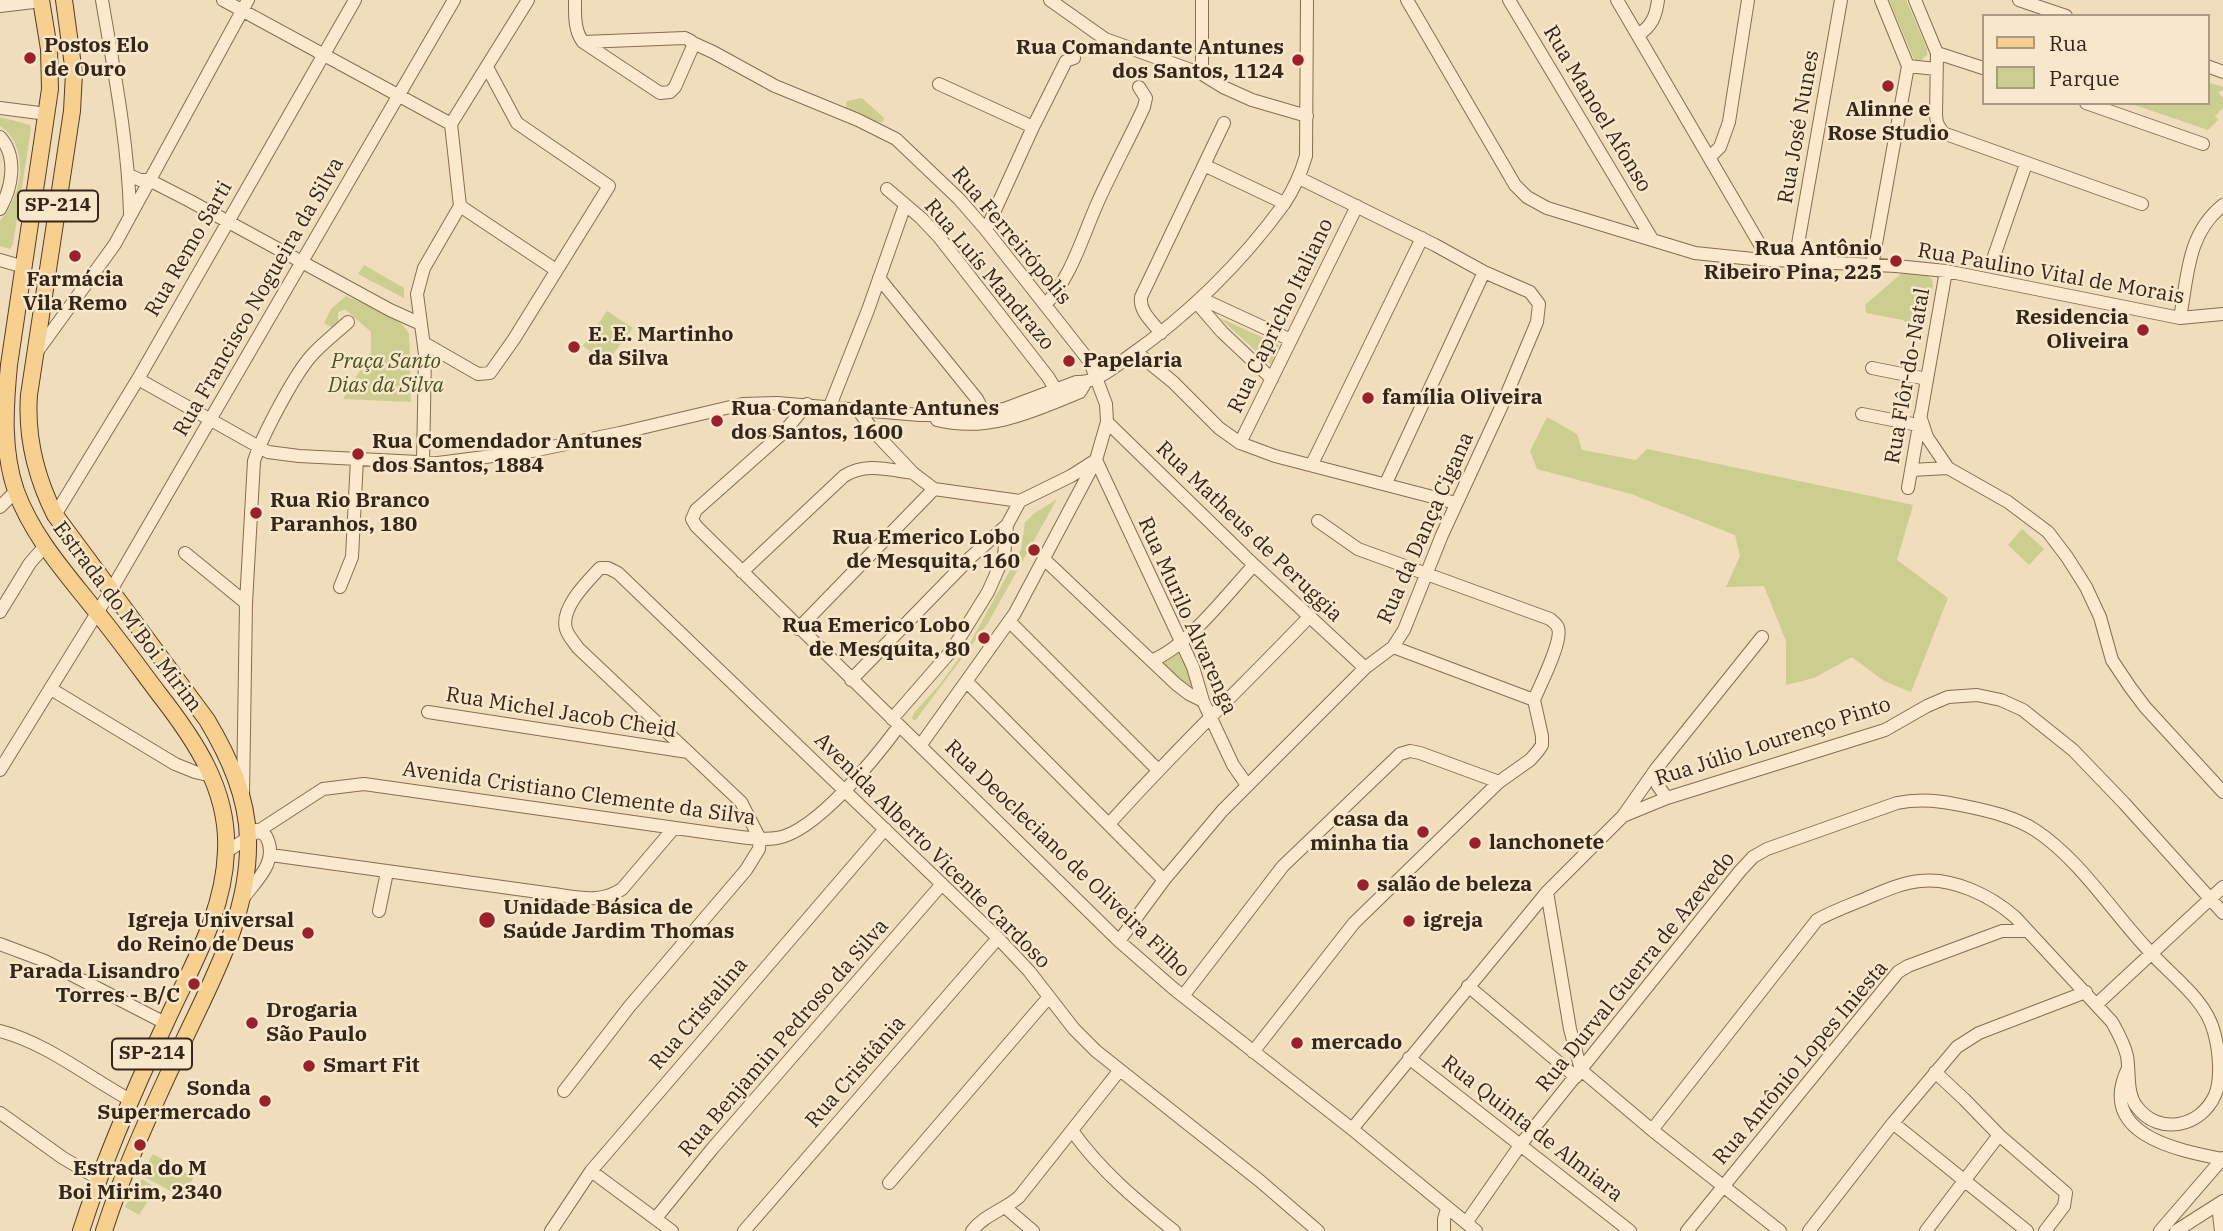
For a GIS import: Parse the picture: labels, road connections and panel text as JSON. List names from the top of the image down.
{
  "streets": {
    "main road": ["SP-214", "Estrada do M'Boi Mirim"],
    "street": [
      "Rua Manoel Afonso",
      "Rua José Nunes",
      "Rua Ferreirópolis",
      "Rua Remo Sarti",
      "Rua Paulino Vital de Morais",
      "Rua Luís Mandrazo",
      "Rua Francisco Nogueira da Silva",
      "Rua Capricho Italiano",
      "Rua Flôr-do-Natal",
      "Rua da Dança Cigana",
      "Rua Matheus de Peruggia",
      "Rua Murilo Alvarenga",
      "Rua Michel Jacob Cheid",
      "Rua Júlio Lourenço Pinto",
      "Avenida Cristiano Clemente da Silva",
      "Avenida Alberto Vicente Cardoso",
      "Rua Deocleciano de Oliveira Filho",
      "Rua Durval Guerra de Azevedo",
      "Rua Cristalina",
      "Rua Benjamin Pedroso da Silva",
      "Rua Antônio Lopes Iniesta",
      "Rua Cristiânia",
      "Rua Quinta de Almiara"
    ]
  },
  "crossings": [
    ["Rua Manoel Afonso", "Rua Paulino Vital de Morais"],
    ["Rua José Nunes", "Rua Paulino Vital de Morais"],
    ["Rua Ferreirópolis", "Rua Matheus de Peruggia"],
    ["Rua Remo Sarti", "Estrada do M'Boi Mirim"],
    ["Rua Paulino Vital de Morais", "Rua Flôr-do-Natal"],
    ["Rua Francisco Nogueira da Silva", "Estrada do M'Boi Mirim"],
    ["Rua Capricho Italiano", "Rua da Dança Cigana"],
    ["Rua da Dança Cigana", "Rua Matheus de Peruggia"],
    ["Rua da Dança Cigana", "Rua Murilo Alvarenga"],
    ["Rua da Dança Cigana", "Rua Deocleciano de Oliveira Filho"],
    ["Estrada do M'Boi Mirim", "Avenida Cristiano Clemente da Silva"],
    ["Rua Michel Jacob Cheid", "Avenida Alberto Vicente Cardoso"],
    ["Avenida Cristiano Clemente da Silva", "Avenida Alberto Vicente Cardoso"],
    ["Avenida Cristiano Clemente da Silva", "Rua Deocleciano de Oliveira Filho"],
    ["Avenida Alberto Vicente Cardoso", "Rua Cristalina"],
    ["Avenida Alberto Vicente Cardoso", "Rua Benjamin Pedroso da Silva"],
    ["Avenida Alberto Vicente Cardoso", "Rua Cristiânia"],
    ["Rua Deocleciano de Oliveira Filho", "Rua Durval Guerra de Azevedo"],
    ["Rua Durval Guerra de Azevedo", "Rua Antônio Lopes Iniesta"],
    ["Rua Durval Guerra de Azevedo", "Rua Quinta de Almiara"]
  ],
  "parks": ["Praça Santo Dias da Silva"],
  "places": [
    "Postos Elo de Ouro",
    "Rua Comandante Antunes dos Santos, 1124",
    "Alinne e Rose Studio",
    "Farmácia Vila Remo",
    "Rua Antônio Ribeiro Pina, 225",
    "Residencia Oliveira",
    "E. E. Martinho da Silva",
    "Papelaria",
    "família Oliveira",
    "Rua Comandante Antunes dos Santos, 1600",
    "Rua Comendador Antunes dos Santos, 1884",
    "Rua Rio Branco Paranhos, 180",
    "Rua Emerico Lobo de Mesquita, 160",
    "Rua Emerico Lobo de Mesquita, 80",
    "casa da minha tia",
    "lanchonete",
    "salão de beleza",
    "Unidade Básica de Saúde Jardim Thomas",
    "igreja",
    "Igreja Universal do Reino de Deus",
    "Parada Lisandro Torres - B/C",
    "Drogaria São Paulo",
    "mercado",
    "Smart Fit",
    "Sonda Supermercado",
    "Estrada do M Boi Mirim, 2340"
  ],
  "legend": ["Rua", "Parque"]
}
